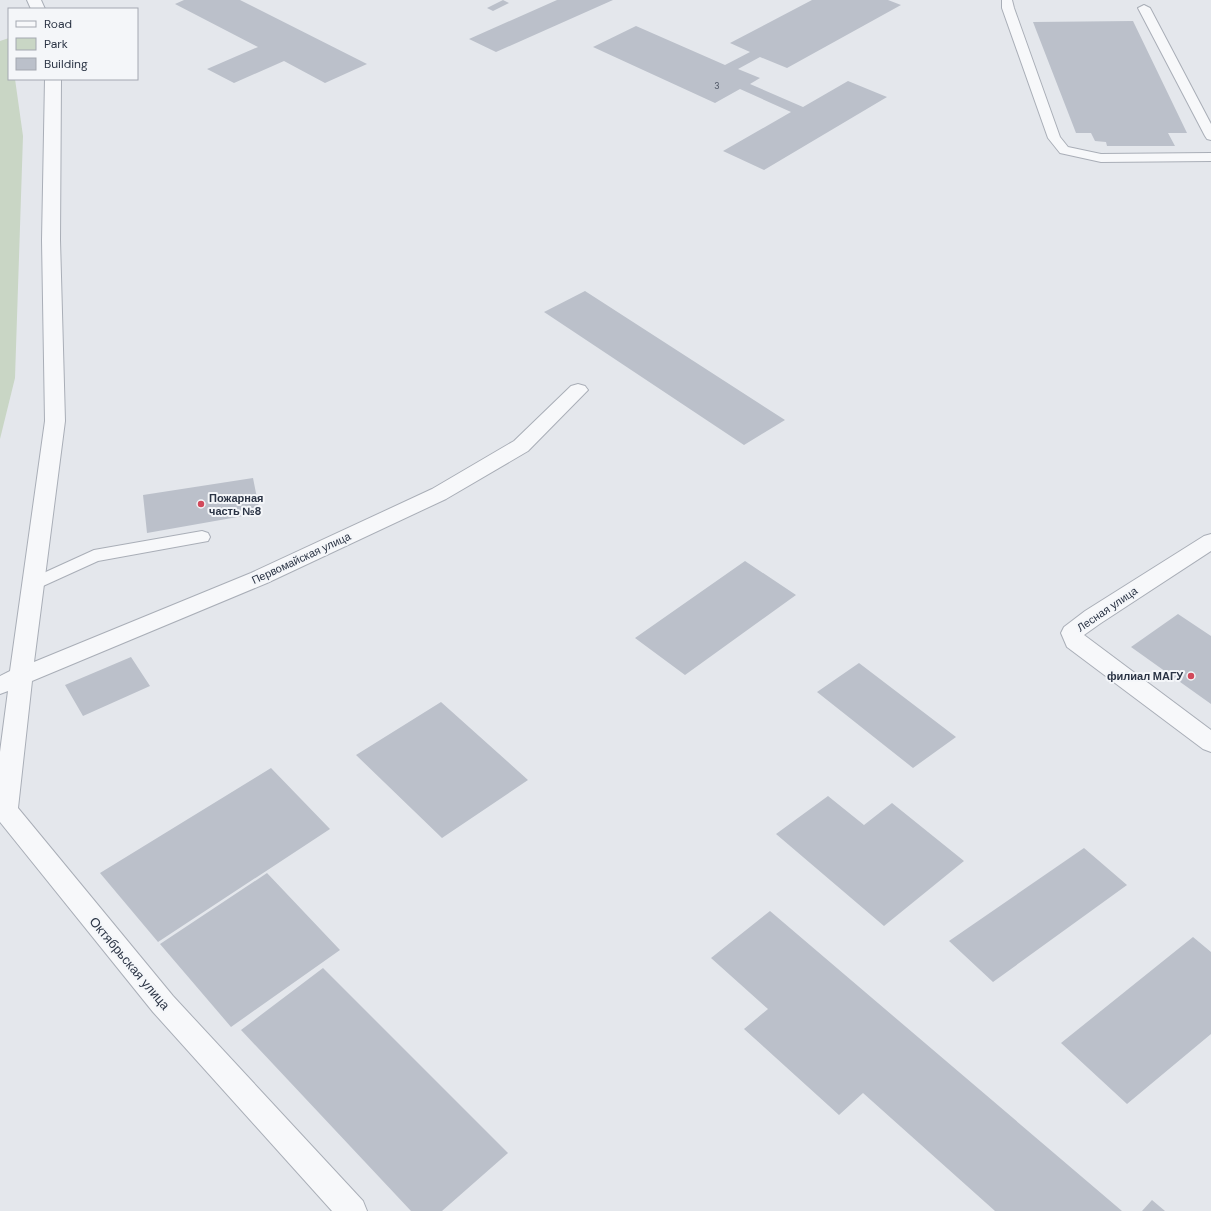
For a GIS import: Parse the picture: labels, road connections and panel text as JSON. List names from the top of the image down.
{
  "streets": {
    "street": ["Первомайская улица", "Лесная улица", "Октябрьская улица"]
  },
  "crossings": [
    ["Первомайская улица", "Октябрьская улица"]
  ],
  "places": ["Пожарная часть №8", "филиал МАГУ"],
  "house_numbers": ["3"],
  "legend": ["Road", "Park", "Building"]
}
